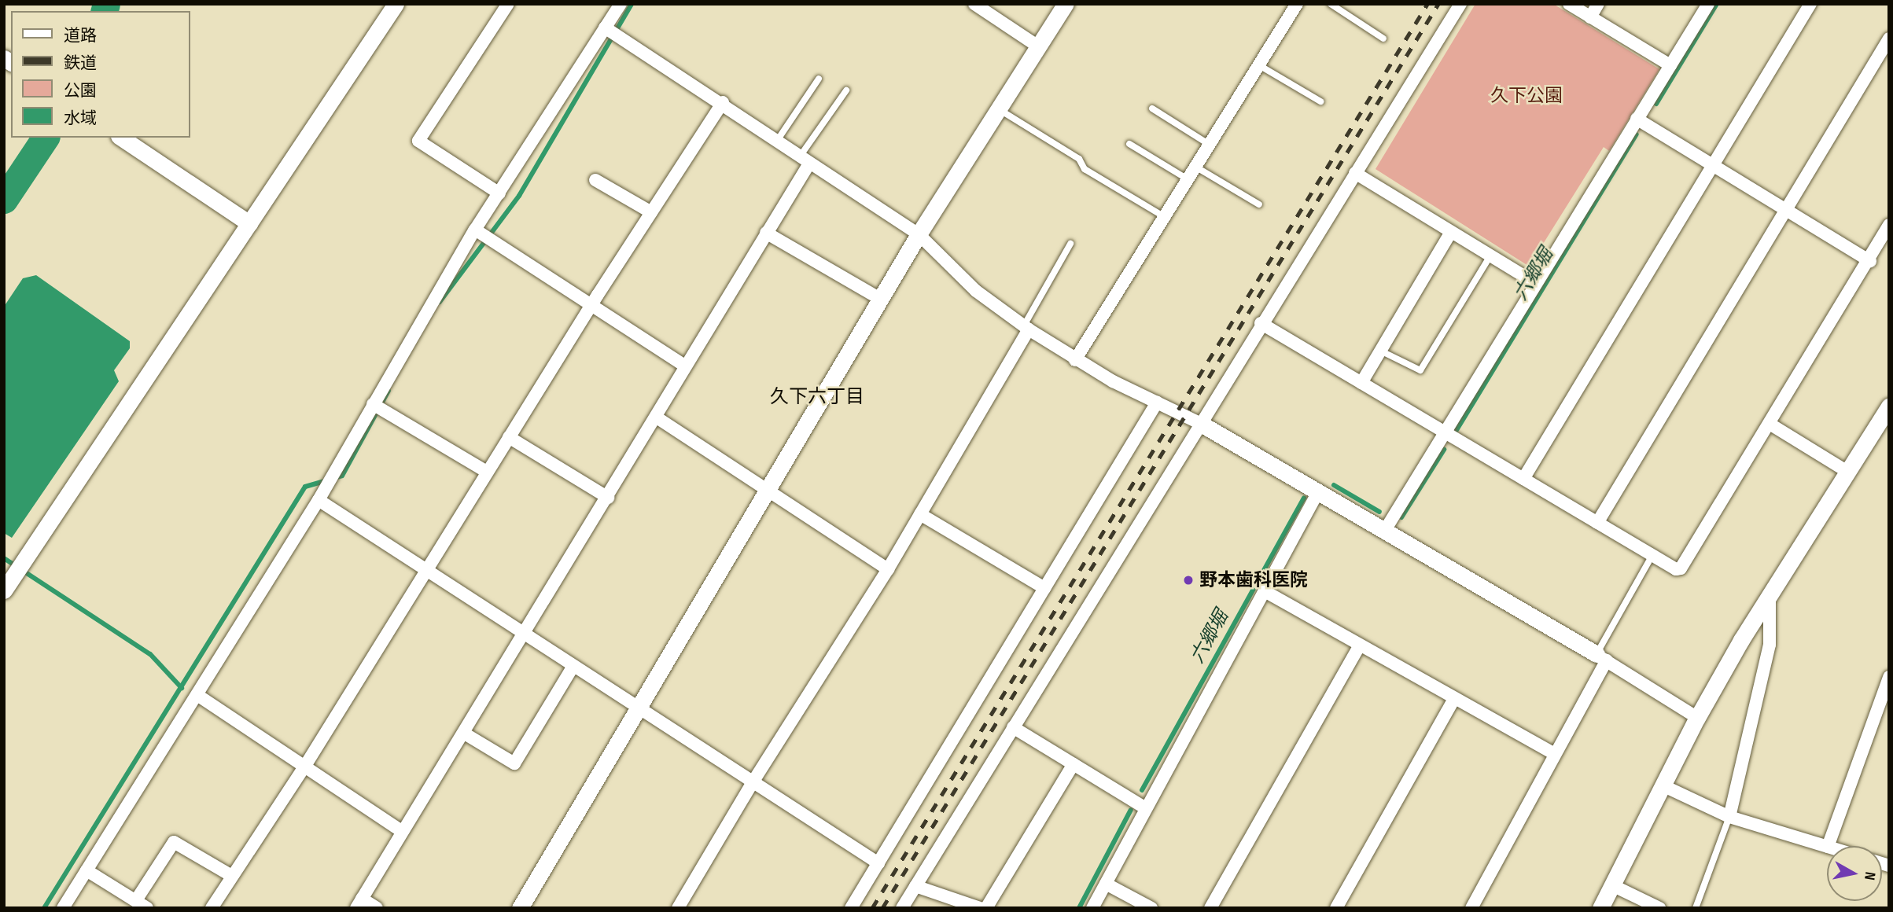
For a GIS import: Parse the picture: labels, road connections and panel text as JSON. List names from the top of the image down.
{
  "districts": ["久下六丁目"],
  "water": ["六郷堀"],
  "parks": ["久下公園"],
  "places": ["野本歯科医院"],
  "legend": [
    "道路",
    "鉄道",
    "公園",
    "水域"
  ],
  "north": "right"
}
